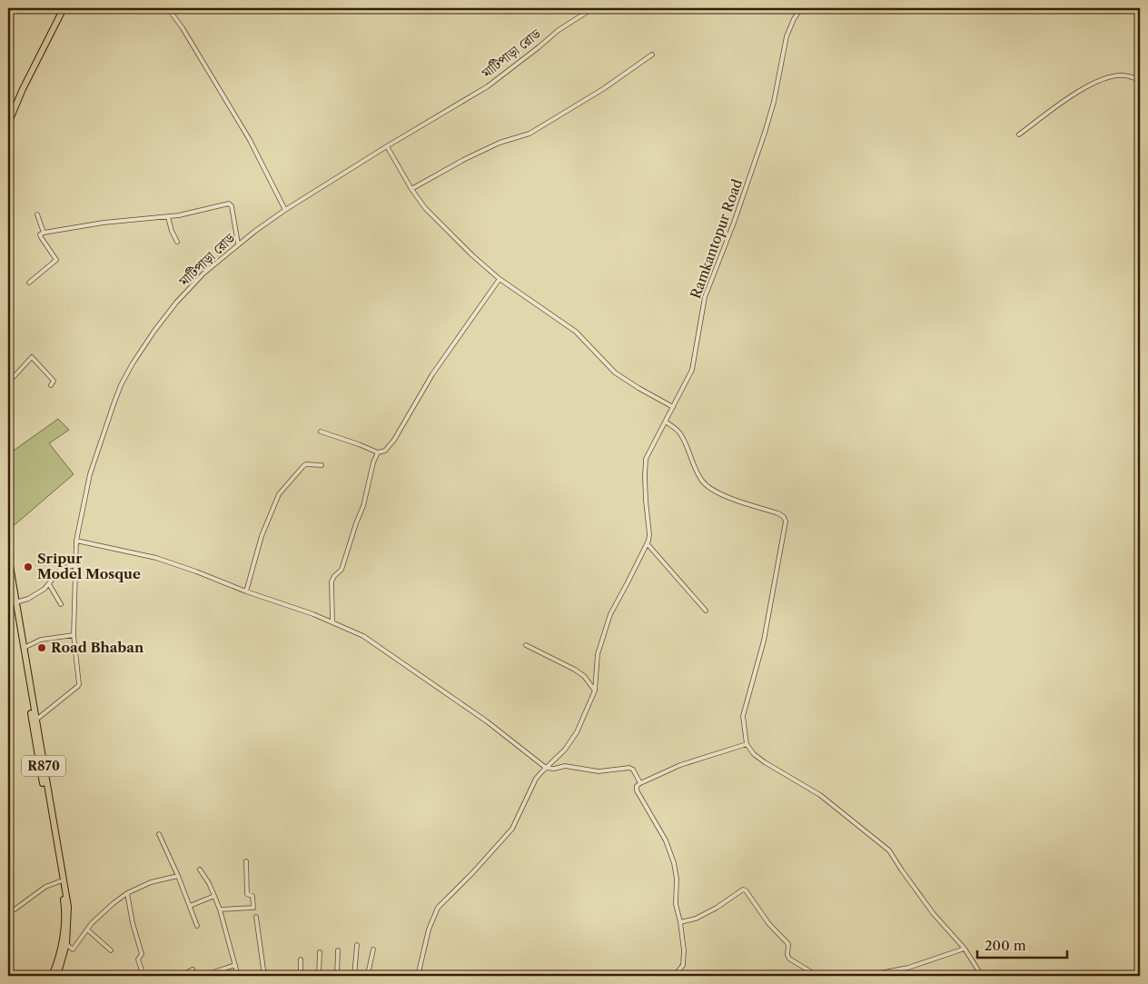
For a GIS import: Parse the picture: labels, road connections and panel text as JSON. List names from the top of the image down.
{
  "streets": {
    "main road": ["R870"],
    "street": ["মাটিপাড়া রোড", "Ramkantopur Road"]
  },
  "crossings": [
    ["মাটিপাড়া রোড", "R870"]
  ],
  "places": ["Sripur Model Mosque", "Road Bhaban"],
  "scale_bar": "200 m"
}
